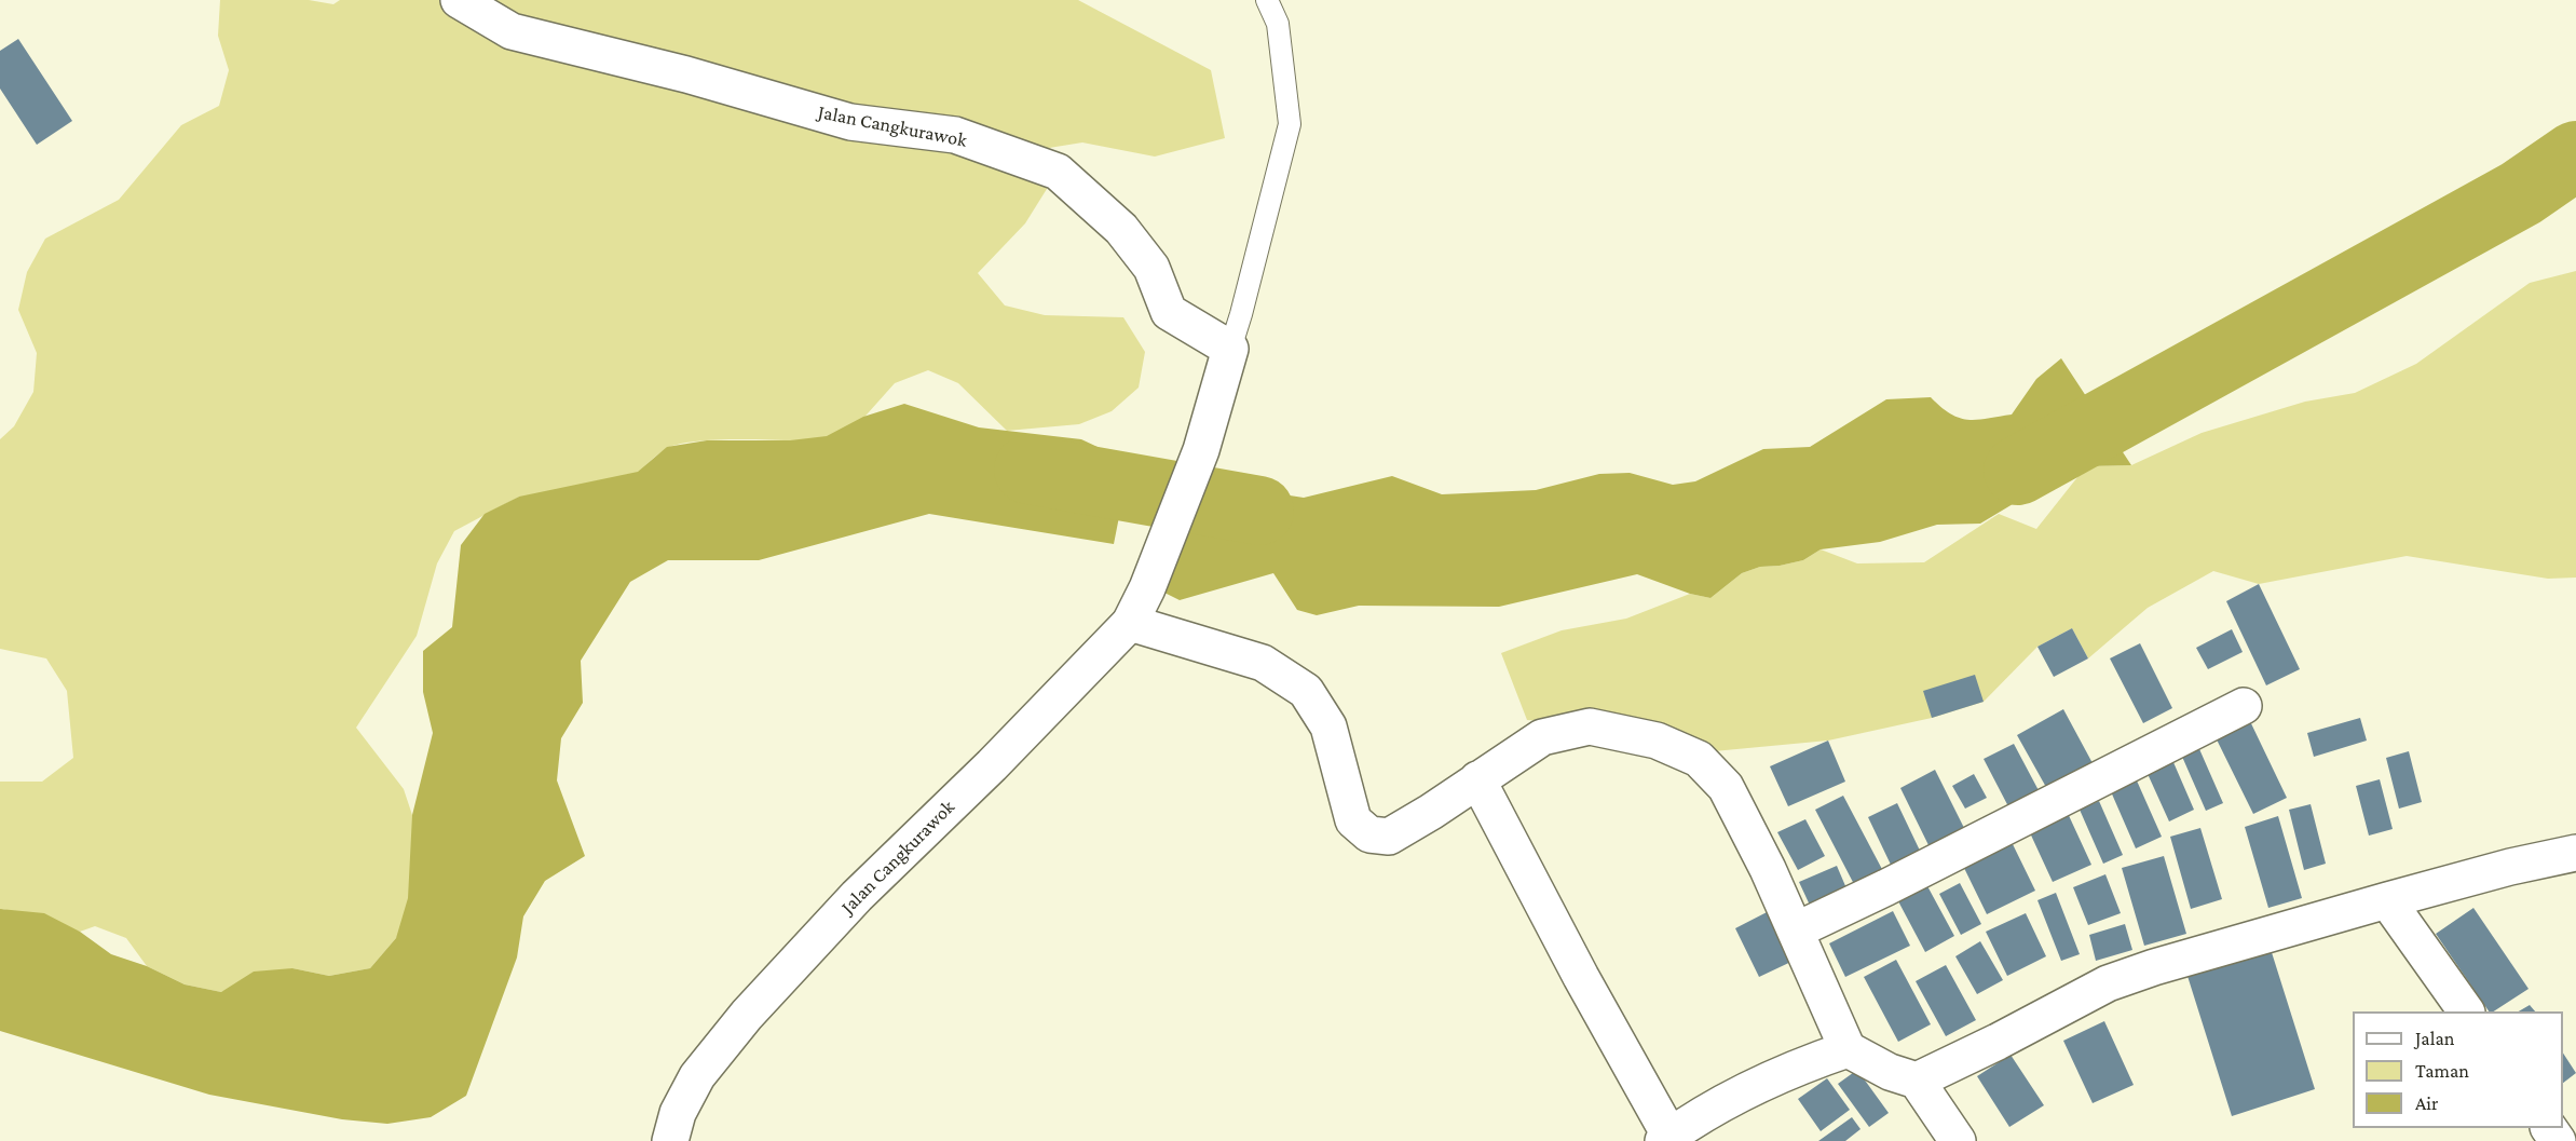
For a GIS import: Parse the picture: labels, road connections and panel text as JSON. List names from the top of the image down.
{
  "streets": {
    "street": ["Jalan Cangkurawok"]
  },
  "legend": ["Jalan", "Taman", "Air"]
}
